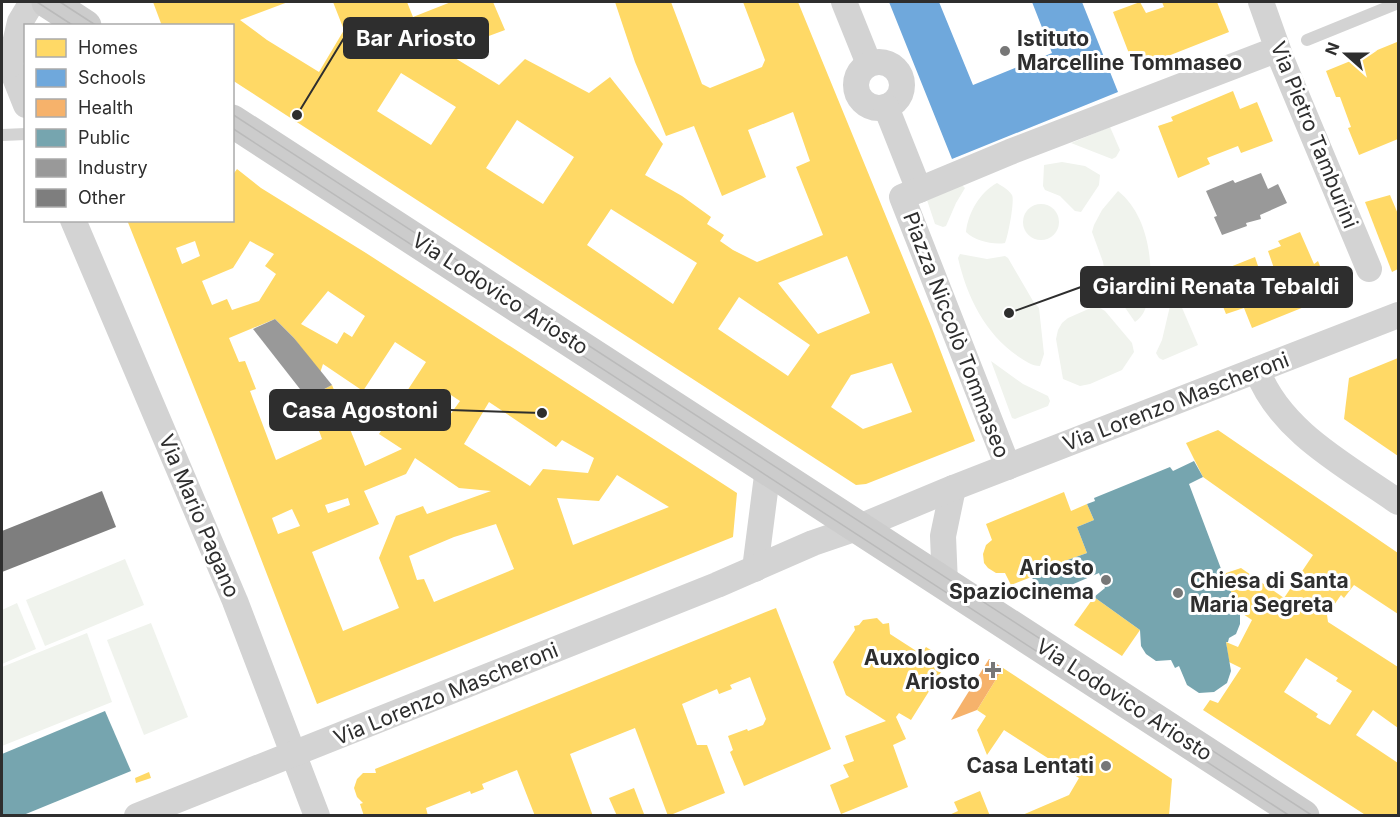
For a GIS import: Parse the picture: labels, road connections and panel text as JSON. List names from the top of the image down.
{
  "streets": {
    "main road": ["Via Lodovico Ariosto"],
    "street": [
      "Via Pietro Tamburini",
      "Piazza Niccolò Tommaseo",
      "Via Lorenzo Mascheroni",
      "Via Mario Pagano"
    ]
  },
  "crossings": [
    ["Via Lodovico Ariosto", "Via Lorenzo Mascheroni"],
    ["Piazza Niccolò Tommaseo", "Via Lorenzo Mascheroni"],
    ["Via Lorenzo Mascheroni", "Via Mario Pagano"]
  ],
  "places": {
    "other": [
      "Istituto Marcelline Tommaseo",
      "Bar Ariosto",
      "Giardini Renata Tebaldi",
      "Casa Agostoni",
      "Ariosto Spaziocinema",
      "Chiesa di Santa Maria Segreta",
      "Casa Lentati"
    ],
    "health": ["Auxologico Ariosto"]
  },
  "legend": [
    "Homes",
    "Schools",
    "Health",
    "Public",
    "Industry",
    "Other"
  ],
  "north": "left"
}
